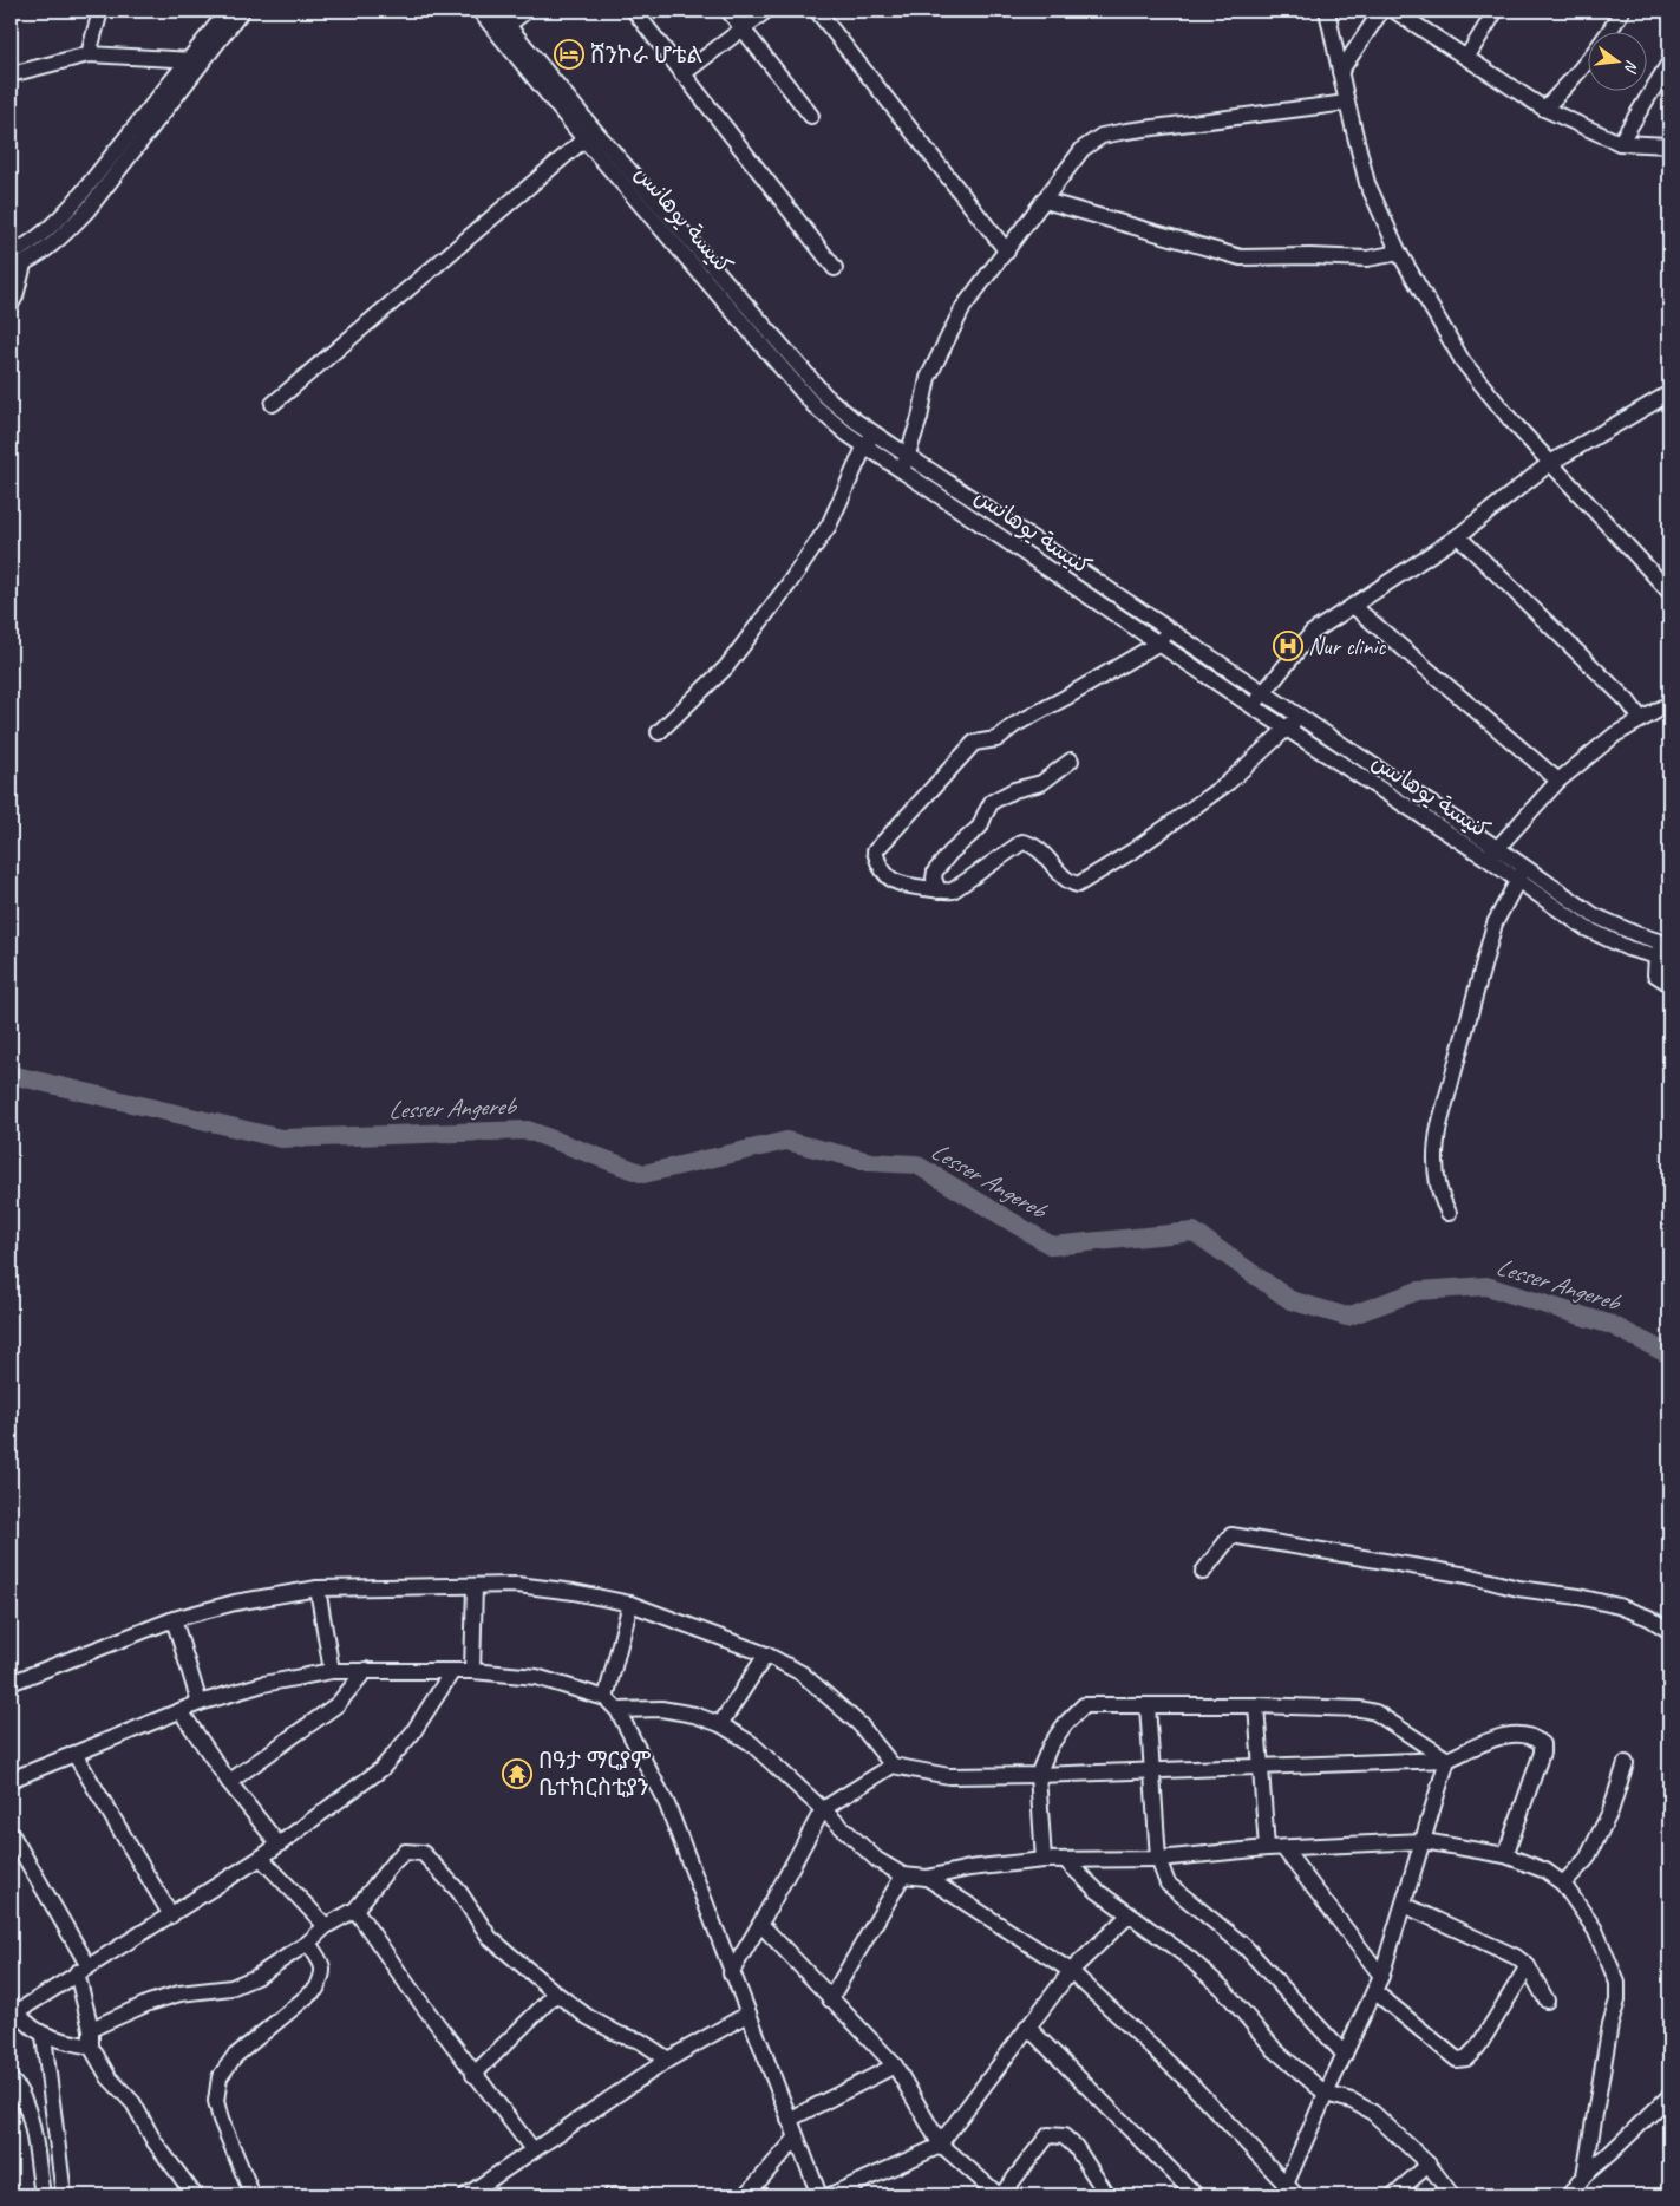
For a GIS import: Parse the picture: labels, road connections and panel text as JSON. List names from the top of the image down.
{
  "streets": {
    "street": ["كنيسة يوهانس"]
  },
  "water": ["Lesser Angereb"],
  "places": {
    "hotel": ["ሸንኮራ ሆቴል"],
    "hospital": ["Nur clinic"],
    "temple": ["በዓታ ማርያም ቤተክርስቲያን"]
  },
  "north": "right"
}
